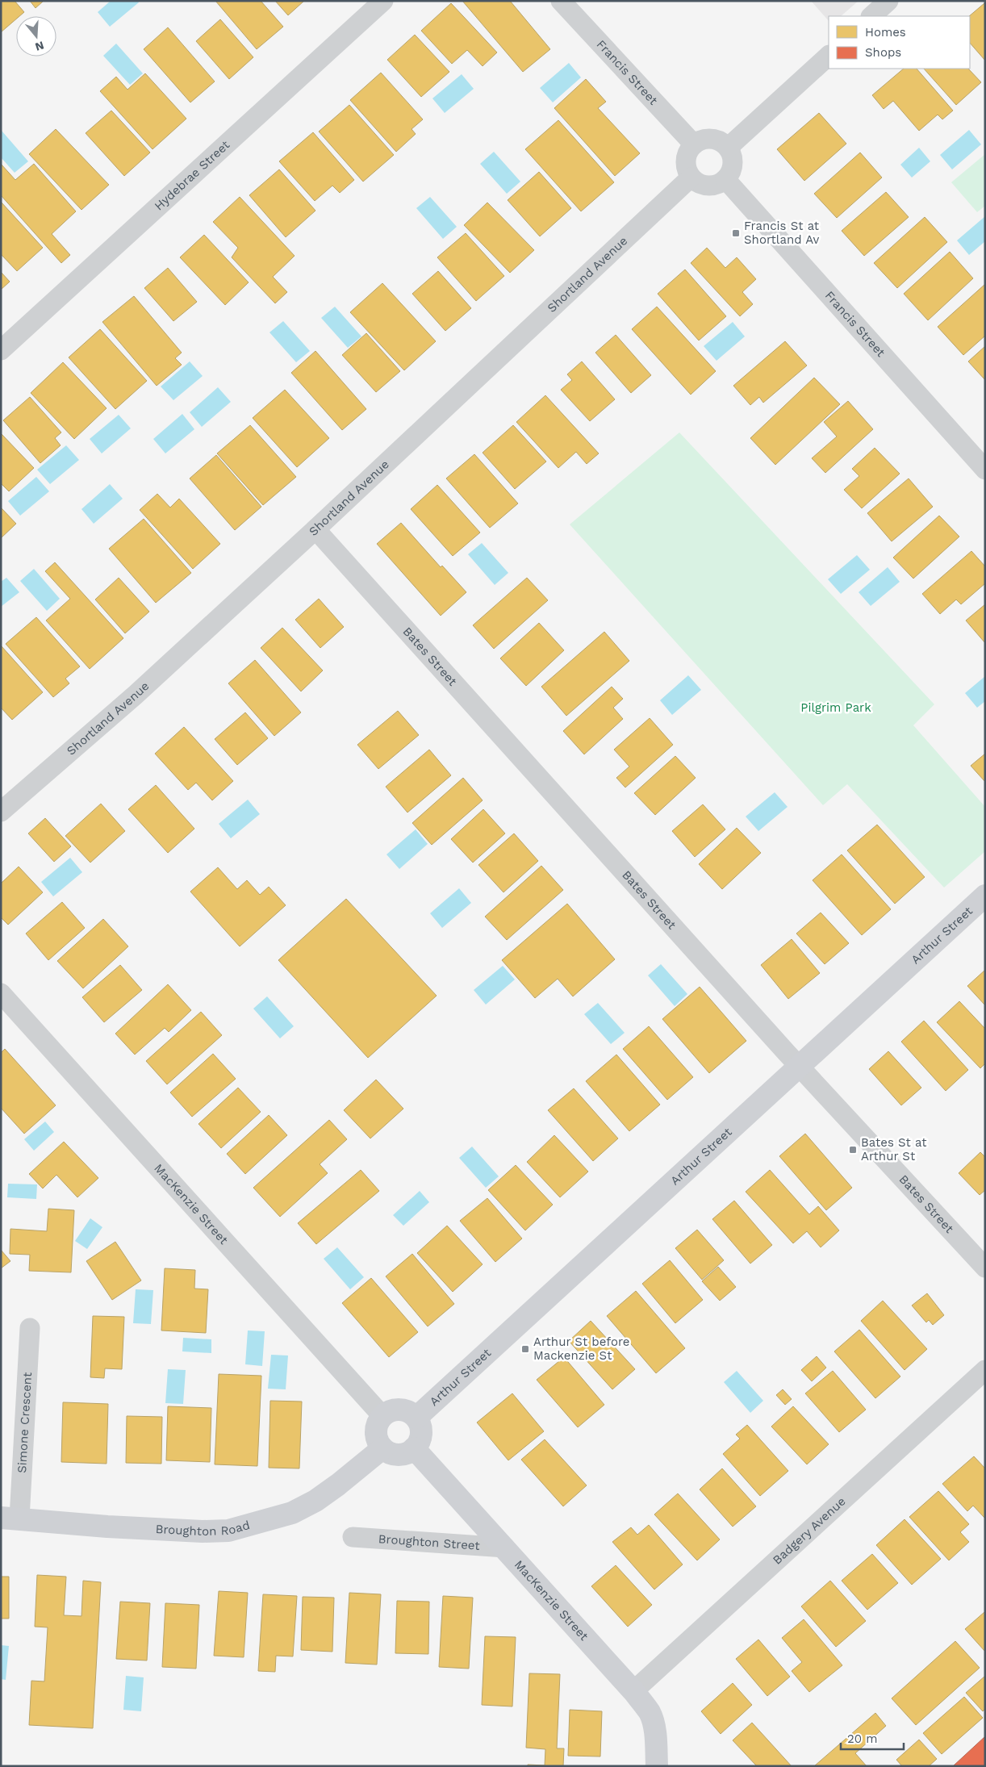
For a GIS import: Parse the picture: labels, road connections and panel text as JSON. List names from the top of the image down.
{
  "streets": {
    "main road": ["Arthur Street", "MacKenzie Street", "Broughton Road"],
    "street": [
      "Francis Street",
      "Hydebrae Street",
      "Shortland Avenue",
      "Bates Street",
      "Simone Crescent",
      "Badgery Avenue",
      "Broughton Street"
    ]
  },
  "crossings": [
    ["Francis Street", "Shortland Avenue"],
    ["Shortland Avenue", "Bates Street"],
    ["Bates Street", "Arthur Street"],
    ["Arthur Street", "MacKenzie Street"],
    ["Arthur Street", "Broughton Road"],
    ["MacKenzie Street", "Broughton Road"],
    ["MacKenzie Street", "Badgery Avenue"],
    ["MacKenzie Street", "Broughton Street"],
    ["Simone Crescent", "Broughton Road"]
  ],
  "parks": ["Pilgrim Park"],
  "places": {
    "transit": ["Francis St at Shortland Av", "Bates St at Arthur St", "Arthur St before Mackenzie St"]
  },
  "legend": ["Homes", "Shops"],
  "scale_bar": "20 m",
  "north": "bottom"
}
